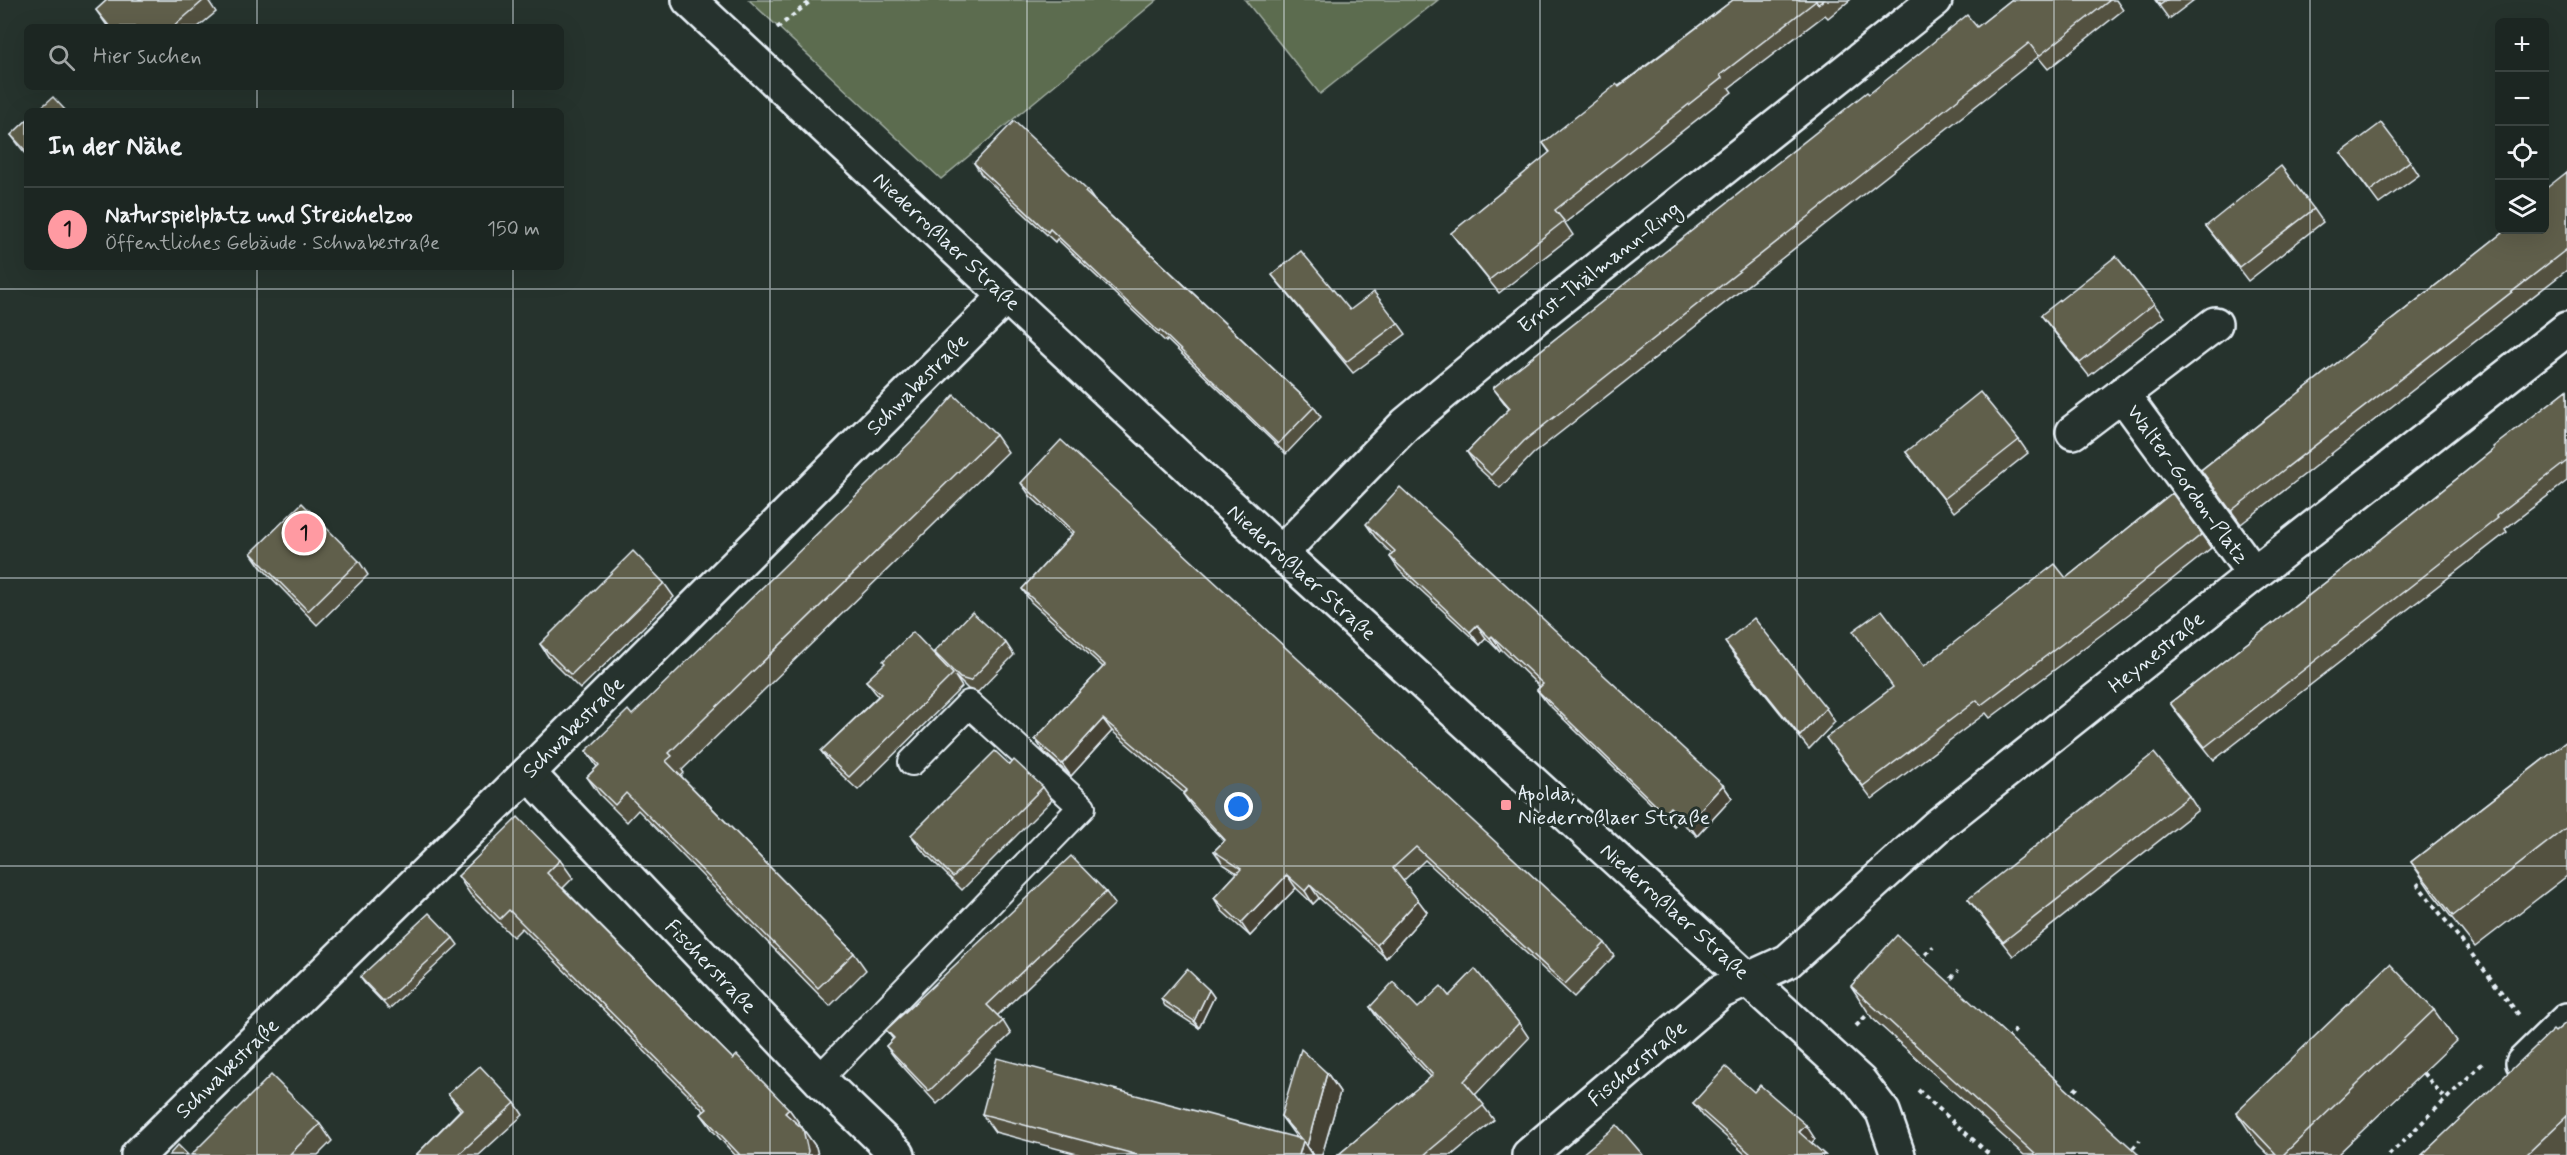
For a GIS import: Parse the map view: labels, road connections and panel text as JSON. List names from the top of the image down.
{
  "streets": {
    "street": [
      "Niederroßlaer Straße",
      "Ernst-Thälmann-Ring",
      "Schwabestraße",
      "Walter-Gordon-Platz",
      "Heynestraße",
      "Fischerstraße"
    ]
  },
  "crossings": [
    ["Niederroßlaer Straße", "Ernst-Thälmann-Ring"],
    ["Niederroßlaer Straße", "Schwabestraße"],
    ["Niederroßlaer Straße", "Heynestraße"],
    ["Niederroßlaer Straße", "Fischerstraße"],
    ["Schwabestraße", "Fischerstraße"],
    ["Walter-Gordon-Platz", "Heynestraße"],
    ["Heynestraße", "Fischerstraße"]
  ],
  "places": {
    "transit": ["Apolda, Niederroßlaer Straße"]
  },
  "page": {
    "map_buttons": ["+", "−"],
    "search": "Hier suchen",
    "heading": "In der Nähe",
    "list": [
      {
        "mark": "1",
        "name": "Naturspielplatz und Streichelzoo",
        "note": "Öffentliches Gebäude · Schwabestraße",
        "value": "150 m"
      }
    ],
    "pins": "1"
  }
}
